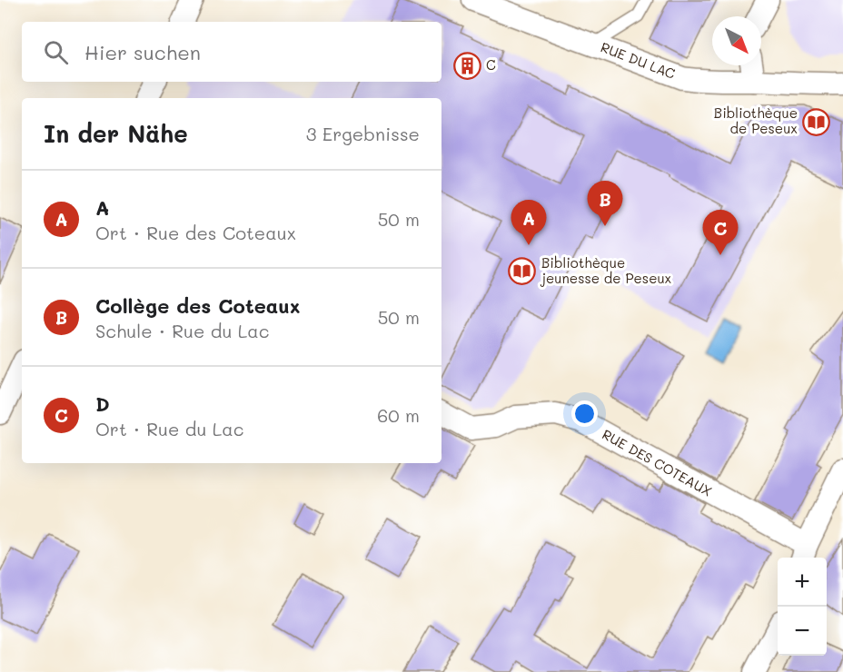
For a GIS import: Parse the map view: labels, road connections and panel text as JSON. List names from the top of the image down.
{
  "streets": {
    "street": ["RUE DU LAC", "RUE DES COTEAUX"]
  },
  "places": {
    "building": ["C"],
    "library": ["Bibliothèque de Peseux", "Bibliothèque jeunesse de Peseux"]
  },
  "north": "bottom right",
  "page": {
    "search": "Hier suchen",
    "heading": ["In der Nähe", "3 Ergebnisse"],
    "list": [
      {
        "mark": "A",
        "name": "A",
        "note": "Ort · Rue des Coteaux",
        "value": "50 m"
      },
      {
        "mark": "B",
        "name": "Collège des Coteaux",
        "note": "Schule · Rue du Lac",
        "value": "50 m"
      },
      {
        "mark": "C",
        "name": "D",
        "note": "Ort · Rue du Lac",
        "value": "60 m"
      }
    ],
    "pins": ["B", "A", "C"],
    "map_buttons": ["+", "−"]
  }
}
